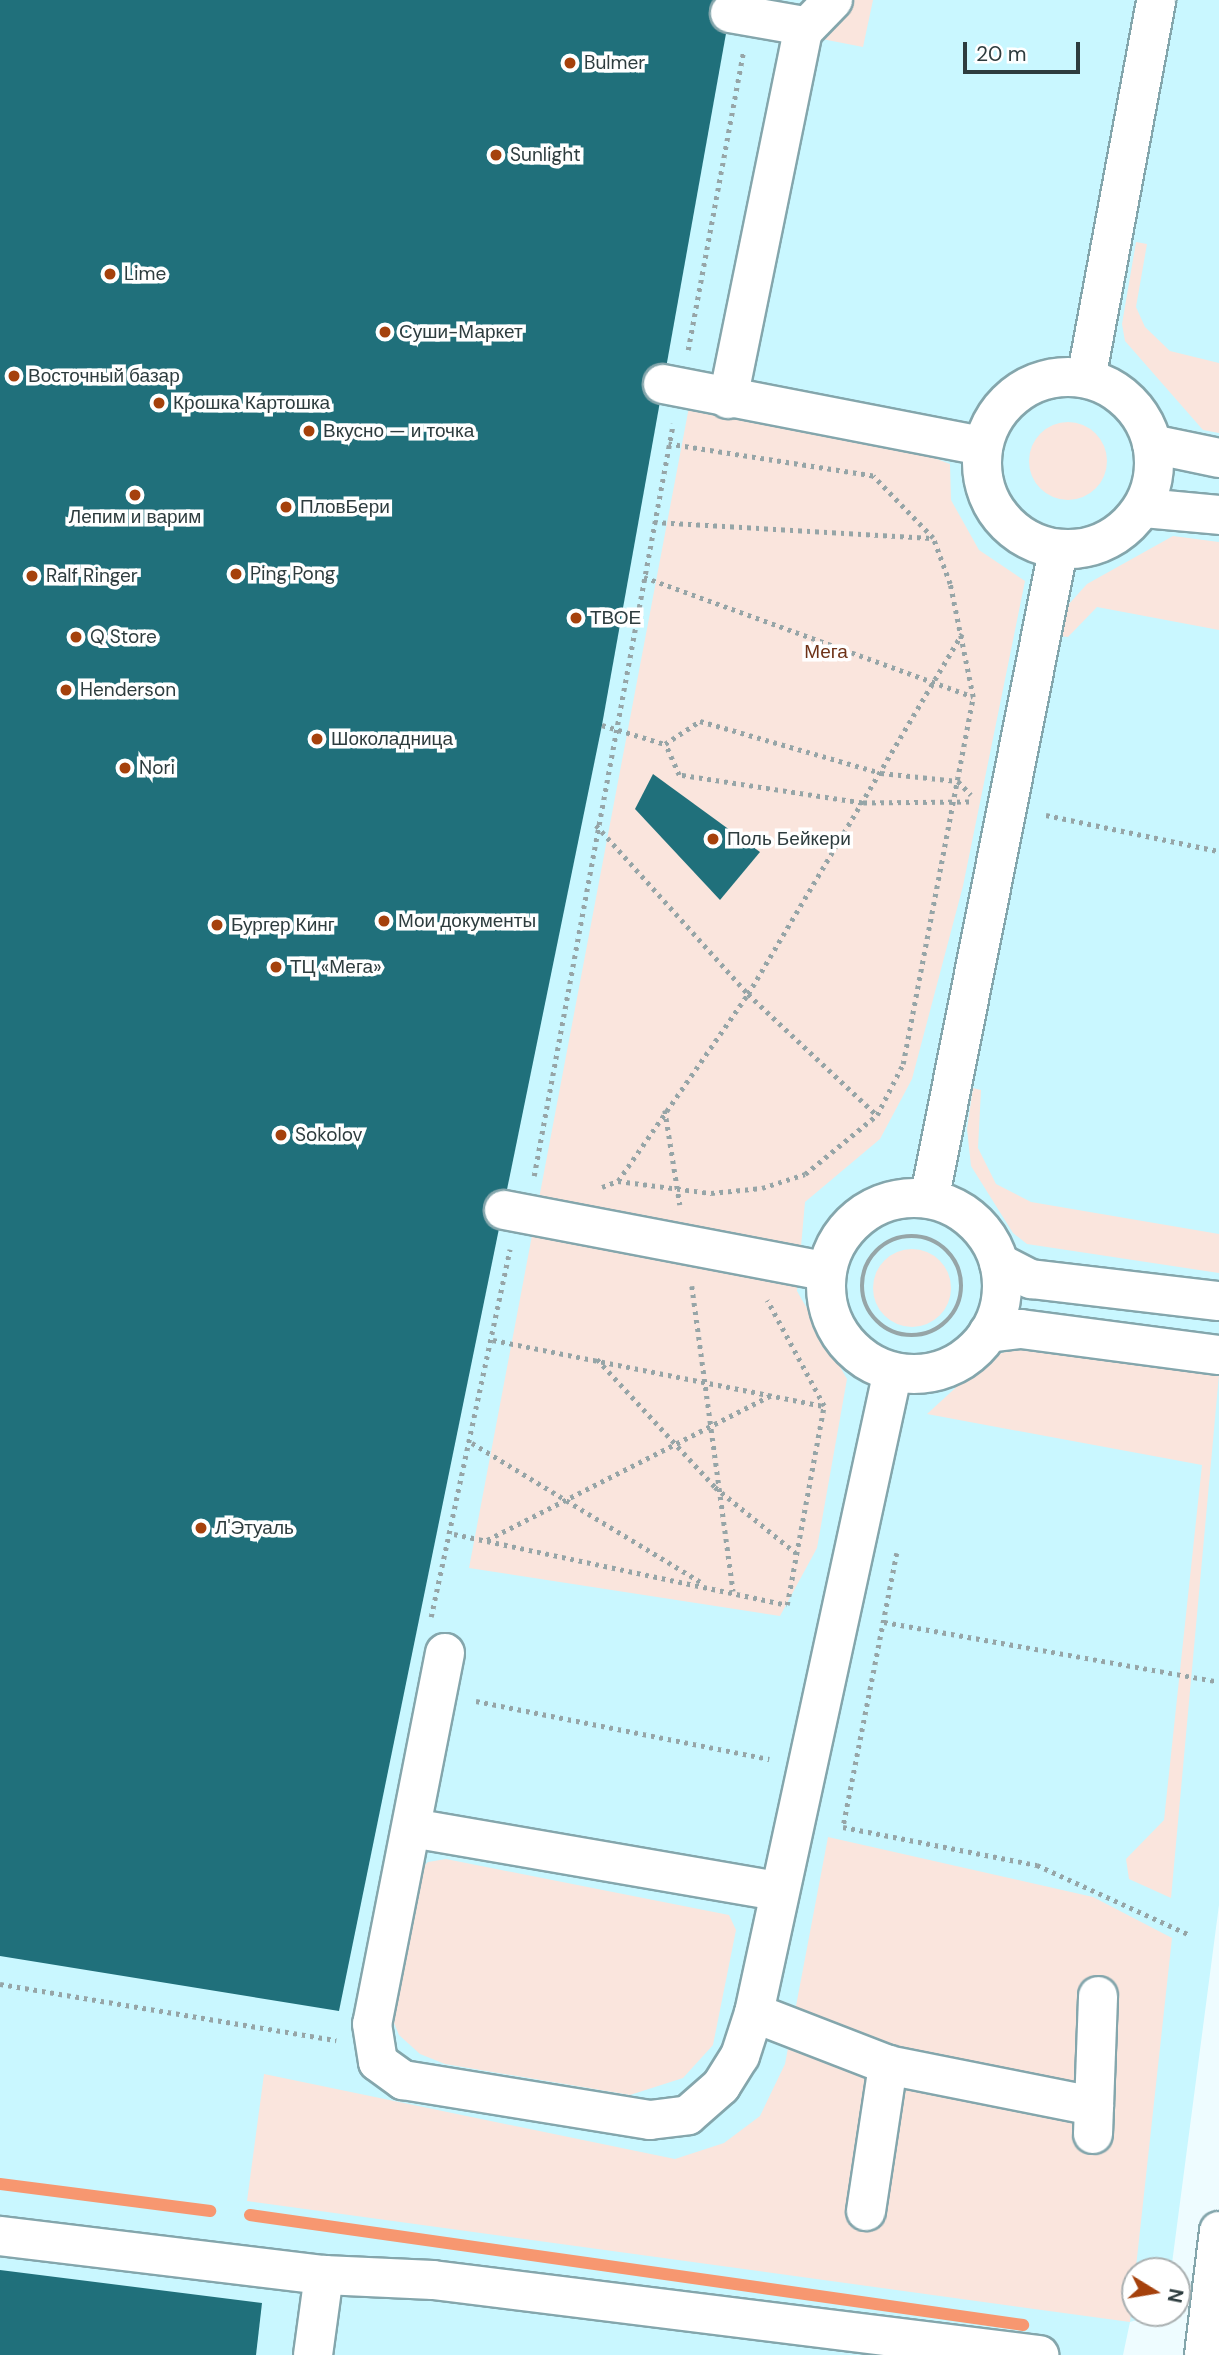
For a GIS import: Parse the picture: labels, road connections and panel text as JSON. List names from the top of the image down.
{
  "parks": ["Мега"],
  "places": [
    "Bulmer",
    "Sunlight",
    "Lime",
    "Суши-Маркет",
    "Восточный базар",
    "Крошка Картошка",
    "Вкусно — и точка",
    "Лепим и варим",
    "ПловБери",
    "Ping Pong",
    "Ralf Ringer",
    "ТВОЕ",
    "Q Store",
    "Henderson",
    "Шоколадница",
    "Nori",
    "Поль Бейкери",
    "Мои документы",
    "Бургер Кинг",
    "ТЦ «Мега»",
    "Sokolov",
    "Л'Этуаль"
  ],
  "scale_bar": "20 m",
  "north": "right"
}
